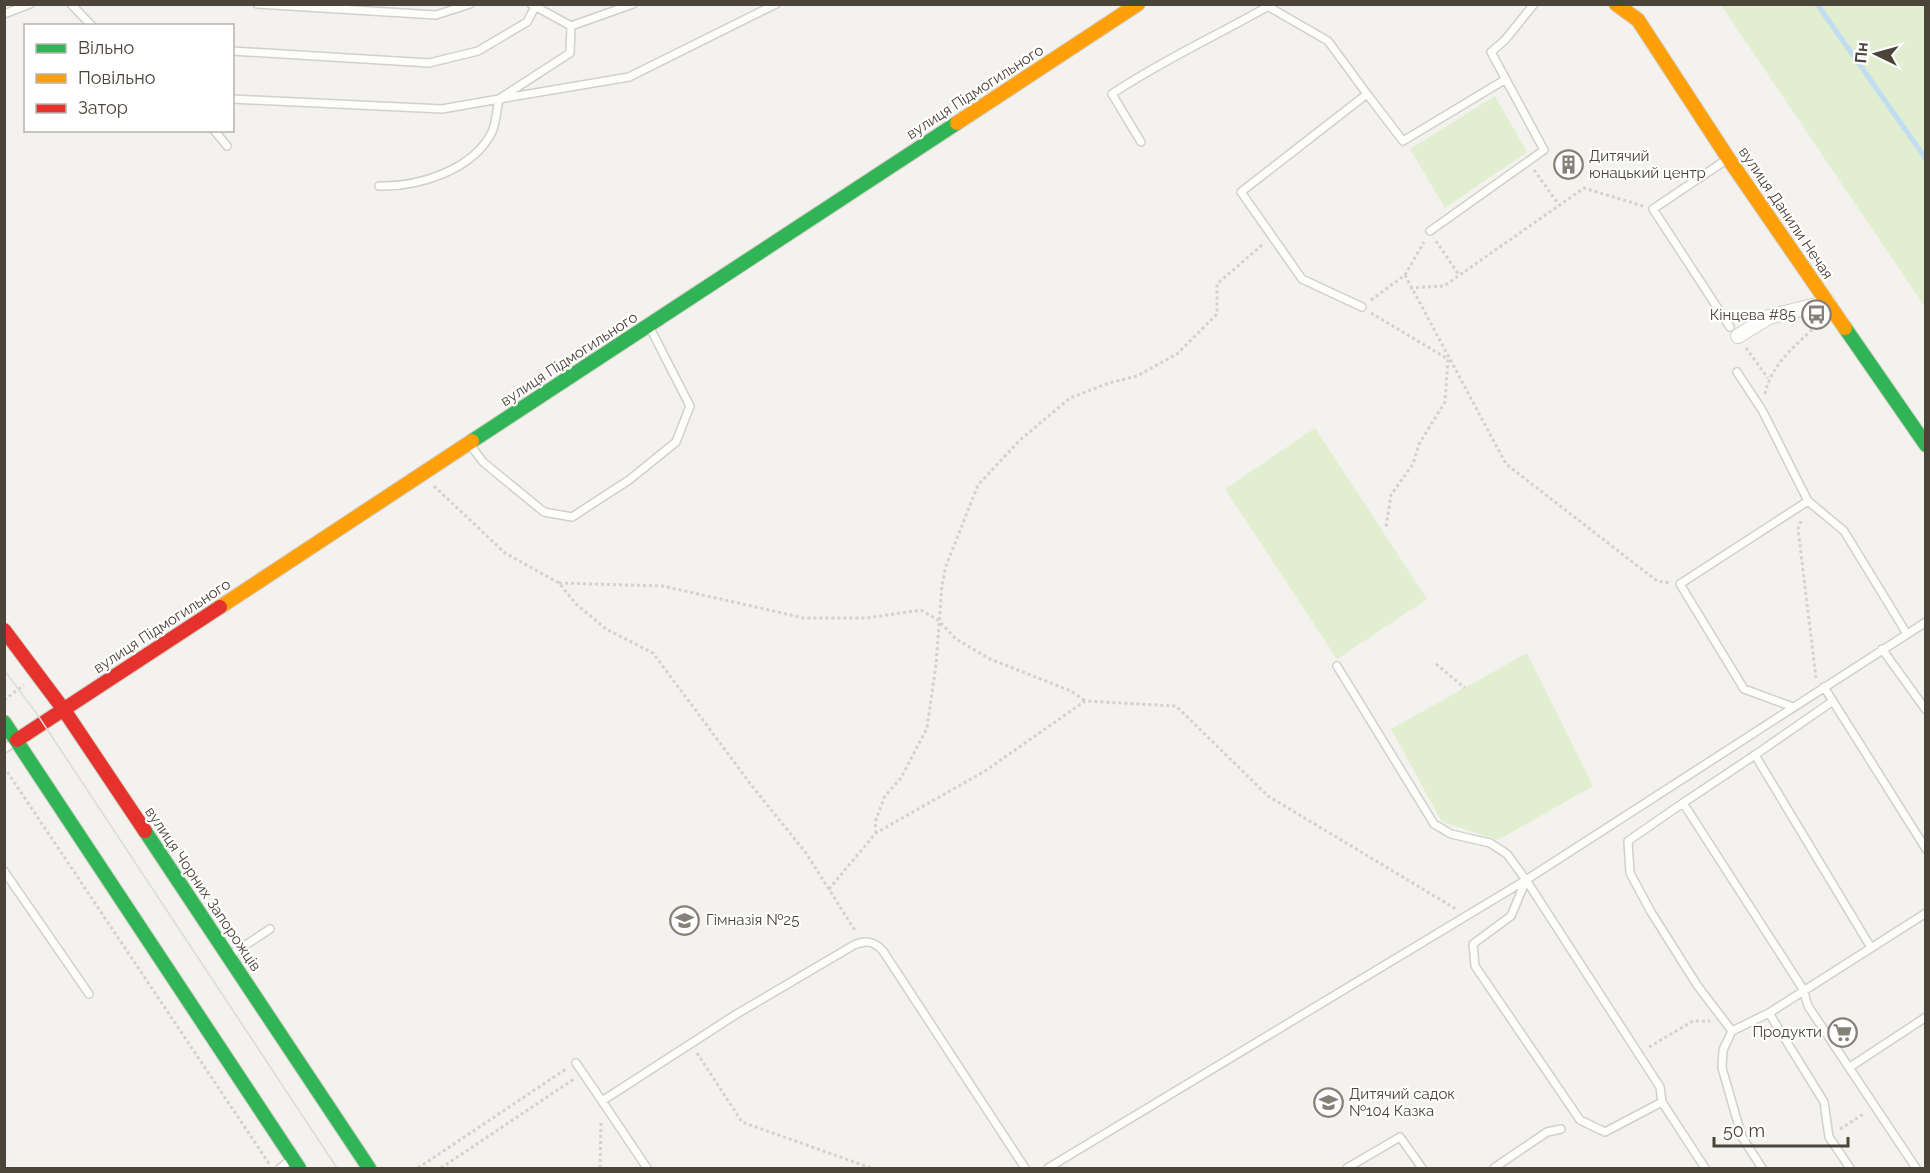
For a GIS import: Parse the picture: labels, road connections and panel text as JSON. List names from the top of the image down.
{
  "streets": {
    "street": ["вулиця Підмогильного", "вулиця Данили Нечая", "вулиця Чорних Запорожців"]
  },
  "crossings": [
    ["вулиця Підмогильного", "вулиця Чорних Запорожців"]
  ],
  "places": {
    "building": ["Дитячий юнацький центр"],
    "bus stop": ["Кінцева #85"],
    "school or university": ["Гімназія №25", "Дитячий садок №104 Казка"],
    "supermarket": ["Продукти"]
  },
  "legend": ["Вільно", "Повільно", "Затор"],
  "scale_bar": "50 m",
  "north": "left"
}
